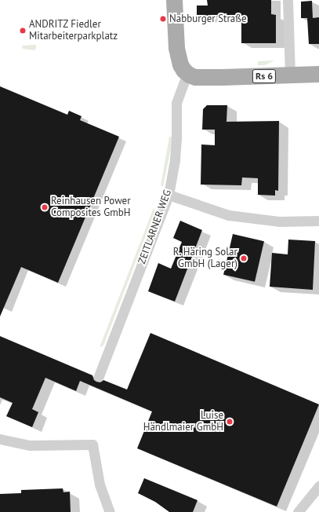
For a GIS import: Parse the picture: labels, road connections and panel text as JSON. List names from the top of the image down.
{
  "streets": {
    "main road": ["Rs 6"],
    "street": ["ZEITLARNER WEG"]
  },
  "crossings": [
    ["Rs 6", "ZEITLARNER WEG"]
  ],
  "places": [
    "Nabburger Straße",
    "ANDRITZ Fiedler Mitarbeiterparkplatz",
    "Reinhausen Power Composites GmbH",
    "R. Häring Solar GmbH (Lager)",
    "Luise Händlmaier GmbH"
  ]
}
